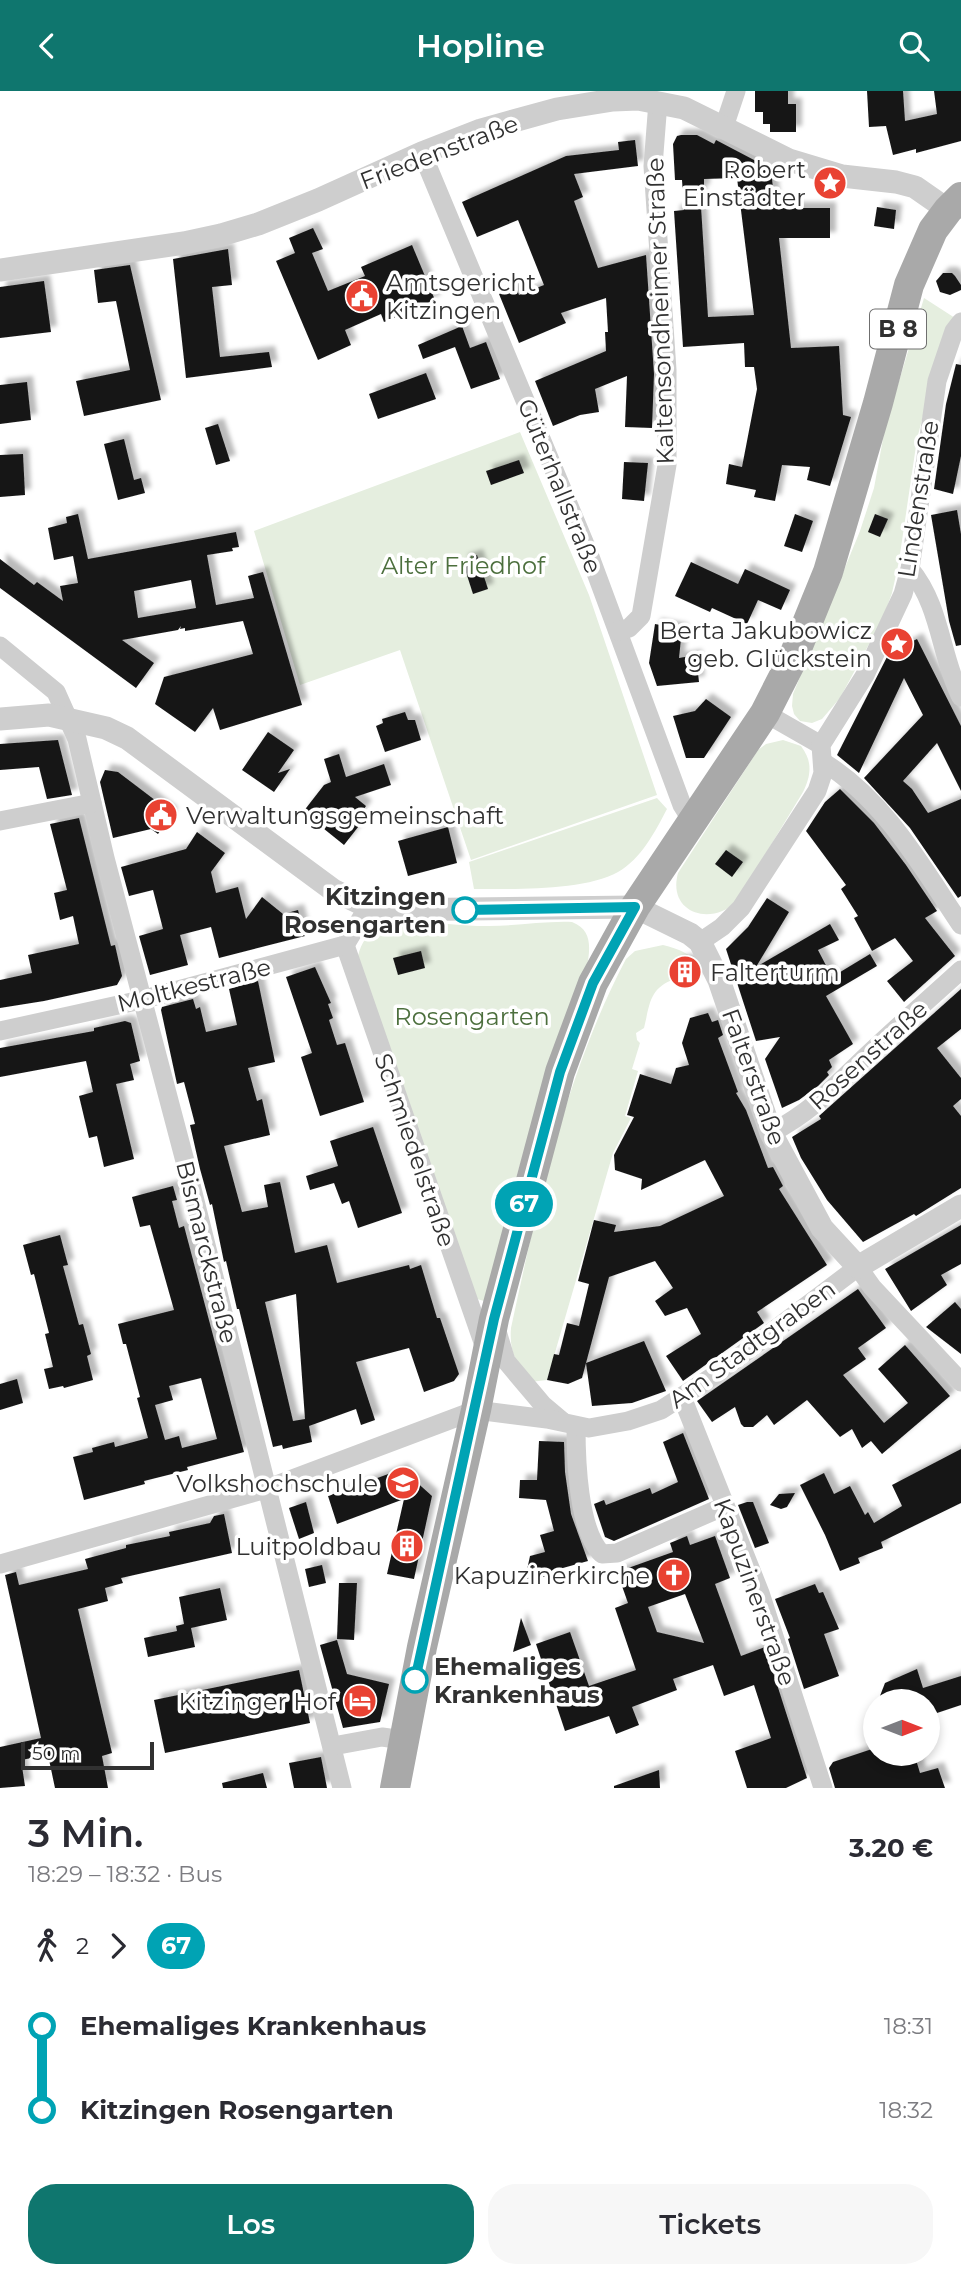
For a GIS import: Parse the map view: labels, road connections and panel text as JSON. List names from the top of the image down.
{
  "streets": {
    "main road": ["B 8"],
    "street": [
      "Friedenstraße",
      "Kaltensondheimer Straße",
      "Güterhallstraße",
      "Lindenstraße",
      "Moltkestraße",
      "Rosenstraße",
      "Falterstraße",
      "Schmiedelstraße",
      "Bismarckstraße",
      "Am Stadtgraben",
      "Kapuzinerstraße"
    ]
  },
  "crossings": [
    ["Friedenstraße", "Kaltensondheimer Straße"],
    ["Friedenstraße", "B 8"],
    ["Friedenstraße", "Güterhallstraße"],
    ["Kaltensondheimer Straße", "Güterhallstraße"],
    ["B 8", "Güterhallstraße"],
    ["Lindenstraße", "Falterstraße"],
    ["Moltkestraße", "Schmiedelstraße"],
    ["Moltkestraße", "Bismarckstraße"],
    ["Rosenstraße", "Falterstraße"],
    ["Falterstraße", "Am Stadtgraben"],
    ["Am Stadtgraben", "Kapuzinerstraße"]
  ],
  "parks": ["Alter Friedhof", "Rosengarten"],
  "places": {
    "place": ["Robert Einstädter", "Berta Jakubowicz geb. Glückstein"],
    "public building": ["Amtsgericht Kitzingen", "Verwaltungsgemeinschaft"],
    "other": ["Kitzingen Rosengarten", "Ehemaliges Krankenhaus"],
    "building": ["Falterturm", "Luitpoldbau"],
    "school or university": ["Volkshochschule"],
    "church": ["Kapuzinerkirche"],
    "hotel": ["Kitzinger Hof"]
  },
  "lines": ["bus line 67"],
  "scale_bar": "50 m",
  "north": "right",
  "page": {
    "header": "Hopline",
    "on_map": "67",
    "scale": "50 m",
    "heading": ["3 Min.", "18:29 – 18:32 · Bus", "3.20 €"],
    "legs": ["2", "67"],
    "list": [
      {
        "name": "Ehemaliges Krankenhaus",
        "value": "18:31"
      },
      {
        "name": "Kitzingen Rosengarten",
        "value": "18:32"
      }
    ],
    "buttons": ["Los", "Tickets"]
  }
}
